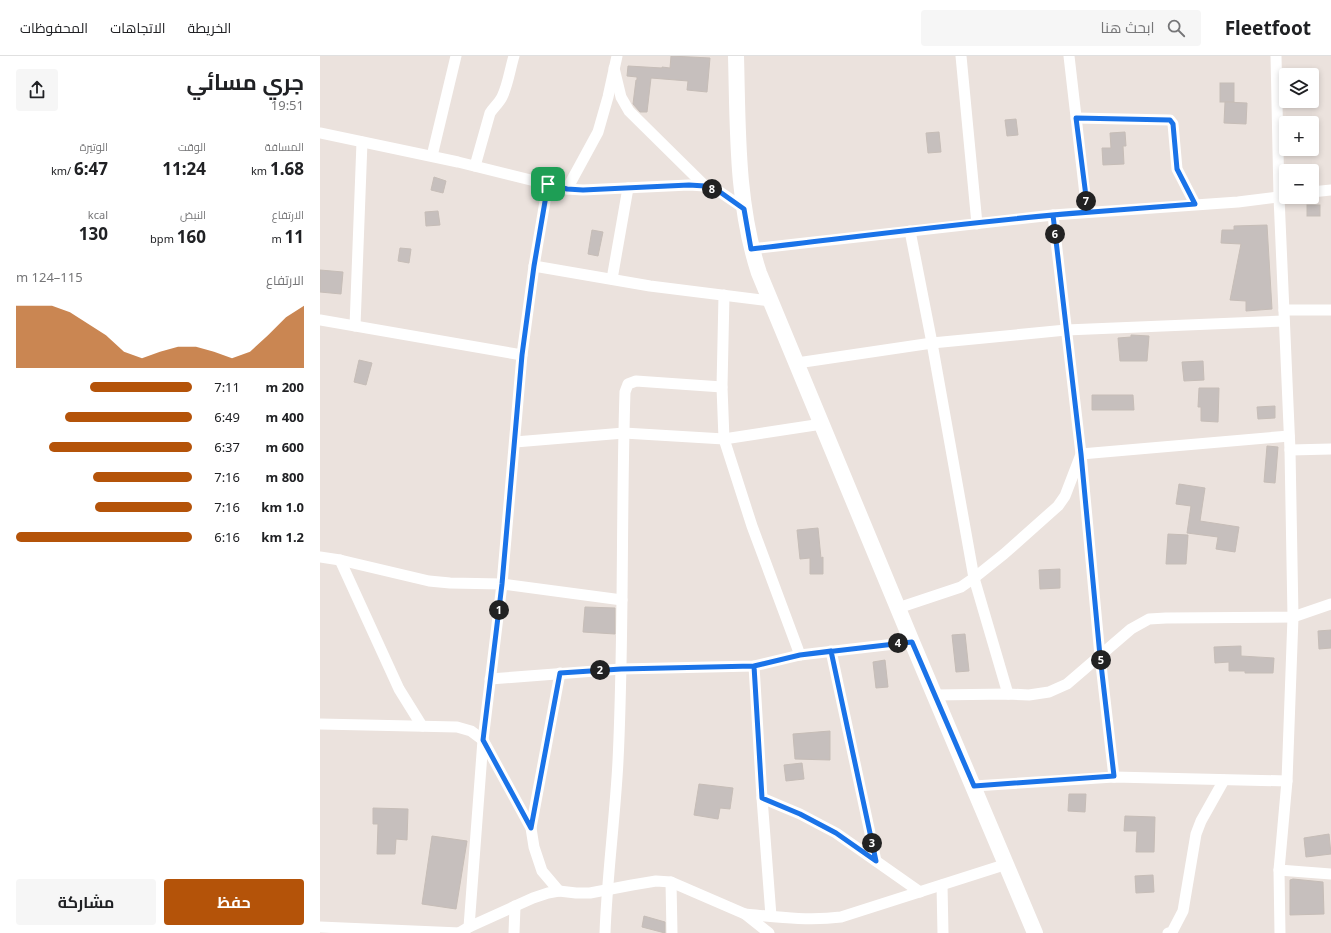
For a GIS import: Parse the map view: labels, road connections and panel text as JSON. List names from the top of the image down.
{
  "page": {
    "header": "Fleetfoot",
    "search": "ابحث هنا",
    "nav": ["الخريطة", "الاتجاهات", "المحفوظات"],
    "heading": ["جري مسائي", "19:51"],
    "map_buttons": ["+", "−"],
    "stats": [
      ["المسافة", "1.68 km"],
      ["الوقت", "11:24"],
      ["الوتيرة", "6:47 /km"],
      ["الارتفاع", "11 m"],
      ["النبض", "160 bpm"],
      ["kcal", "130"]
    ],
    "pins": [
      "8",
      "7",
      "6",
      "1",
      "4",
      "5",
      "2",
      "3"
    ],
    "chart": ["الارتفاع", "115–124 m"],
    "list": [
      {
        "name": "200 m",
        "note": "7:11"
      },
      {
        "name": "400 m",
        "note": "6:49"
      },
      {
        "name": "600 m",
        "note": "6:37"
      },
      {
        "name": "800 m",
        "note": "7:16"
      },
      {
        "name": "1.0 km",
        "note": "7:16"
      },
      {
        "name": "1.2 km",
        "note": "6:16"
      }
    ],
    "buttons": ["حفظ", "مشاركة"]
  }
}
